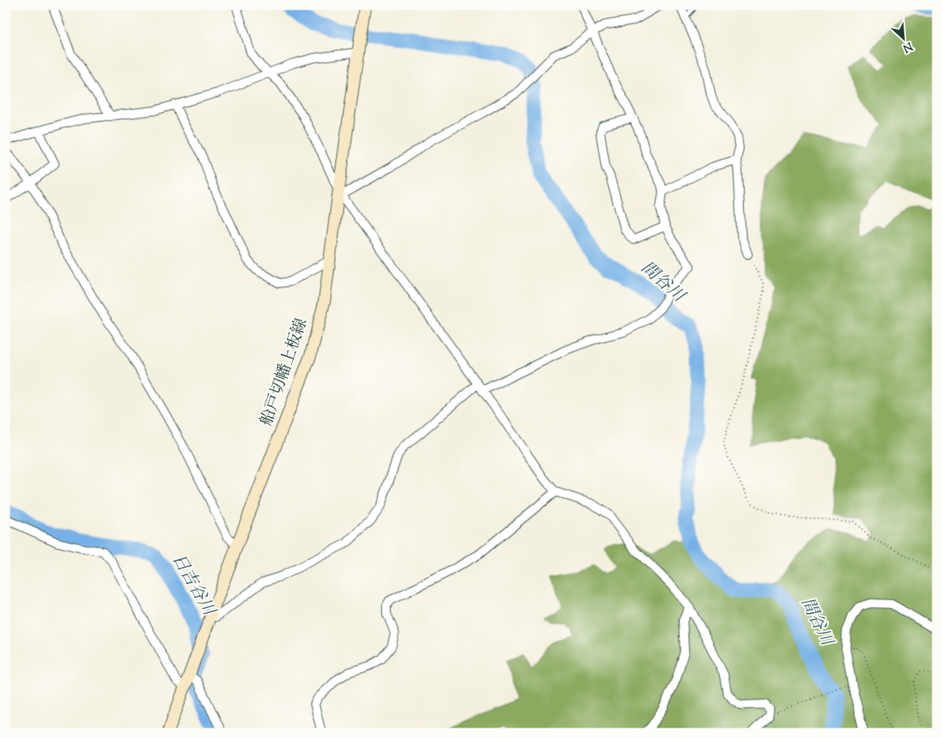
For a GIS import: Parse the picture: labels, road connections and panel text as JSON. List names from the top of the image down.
{
  "streets": {
    "main road": ["船戸切幡上板線"]
  },
  "water": ["間谷川", "日吉谷川"],
  "north": "bottom right"
}
